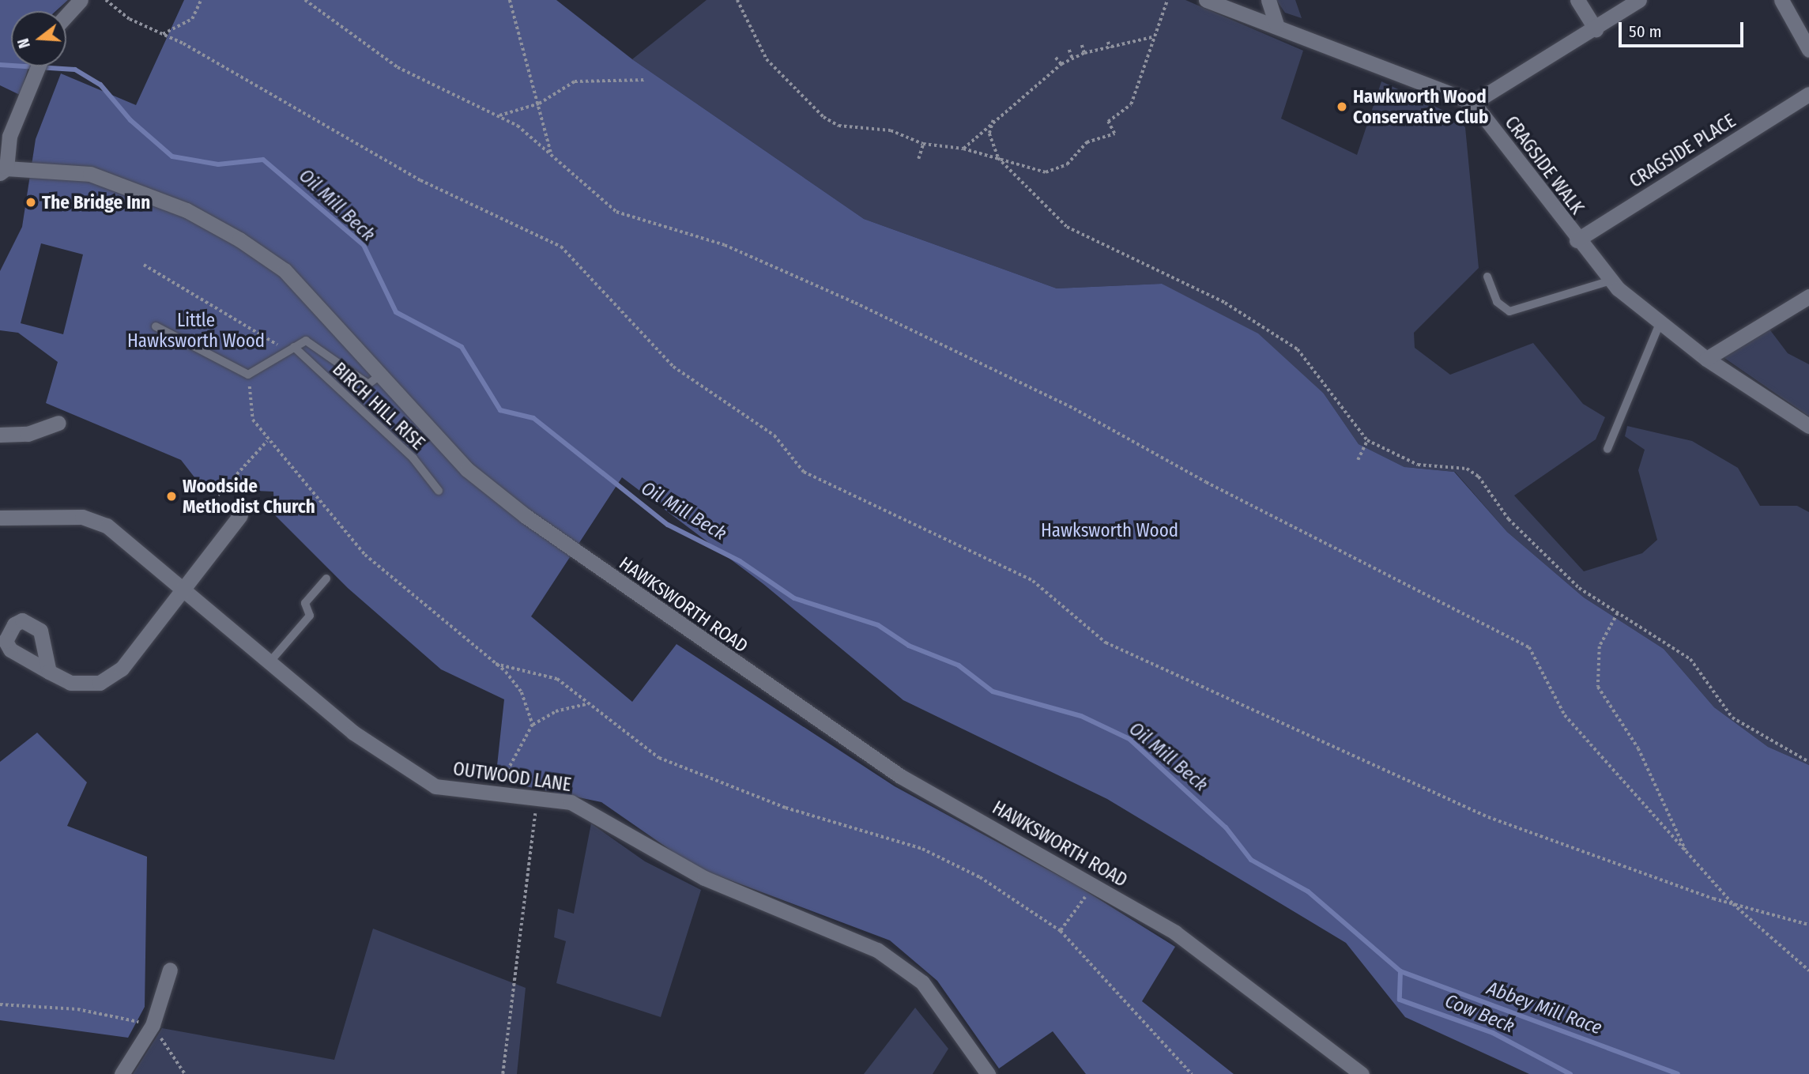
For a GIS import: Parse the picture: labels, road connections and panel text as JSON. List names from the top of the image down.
{
  "streets": {
    "street": [
      "CRAGSIDE PLACE",
      "CRAGSIDE WALK",
      "HAWKSWORTH ROAD",
      "OUTWOOD LANE"
    ],
    "lane": ["BIRCH HILL RISE"]
  },
  "crossings": [
    ["CRAGSIDE PLACE", "CRAGSIDE WALK"],
    ["BIRCH HILL RISE", "HAWKSWORTH ROAD"]
  ],
  "water": ["Oil Mill Beck", "Abbey Mill Race", "Cow Beck"],
  "parks": ["Little Hawksworth Wood", "Hawksworth Wood"],
  "places": ["Hawkworth Wood Conservative Club", "The Bridge Inn", "Woodside Methodist Church"],
  "scale_bar": "50 m",
  "north": "left"
}
